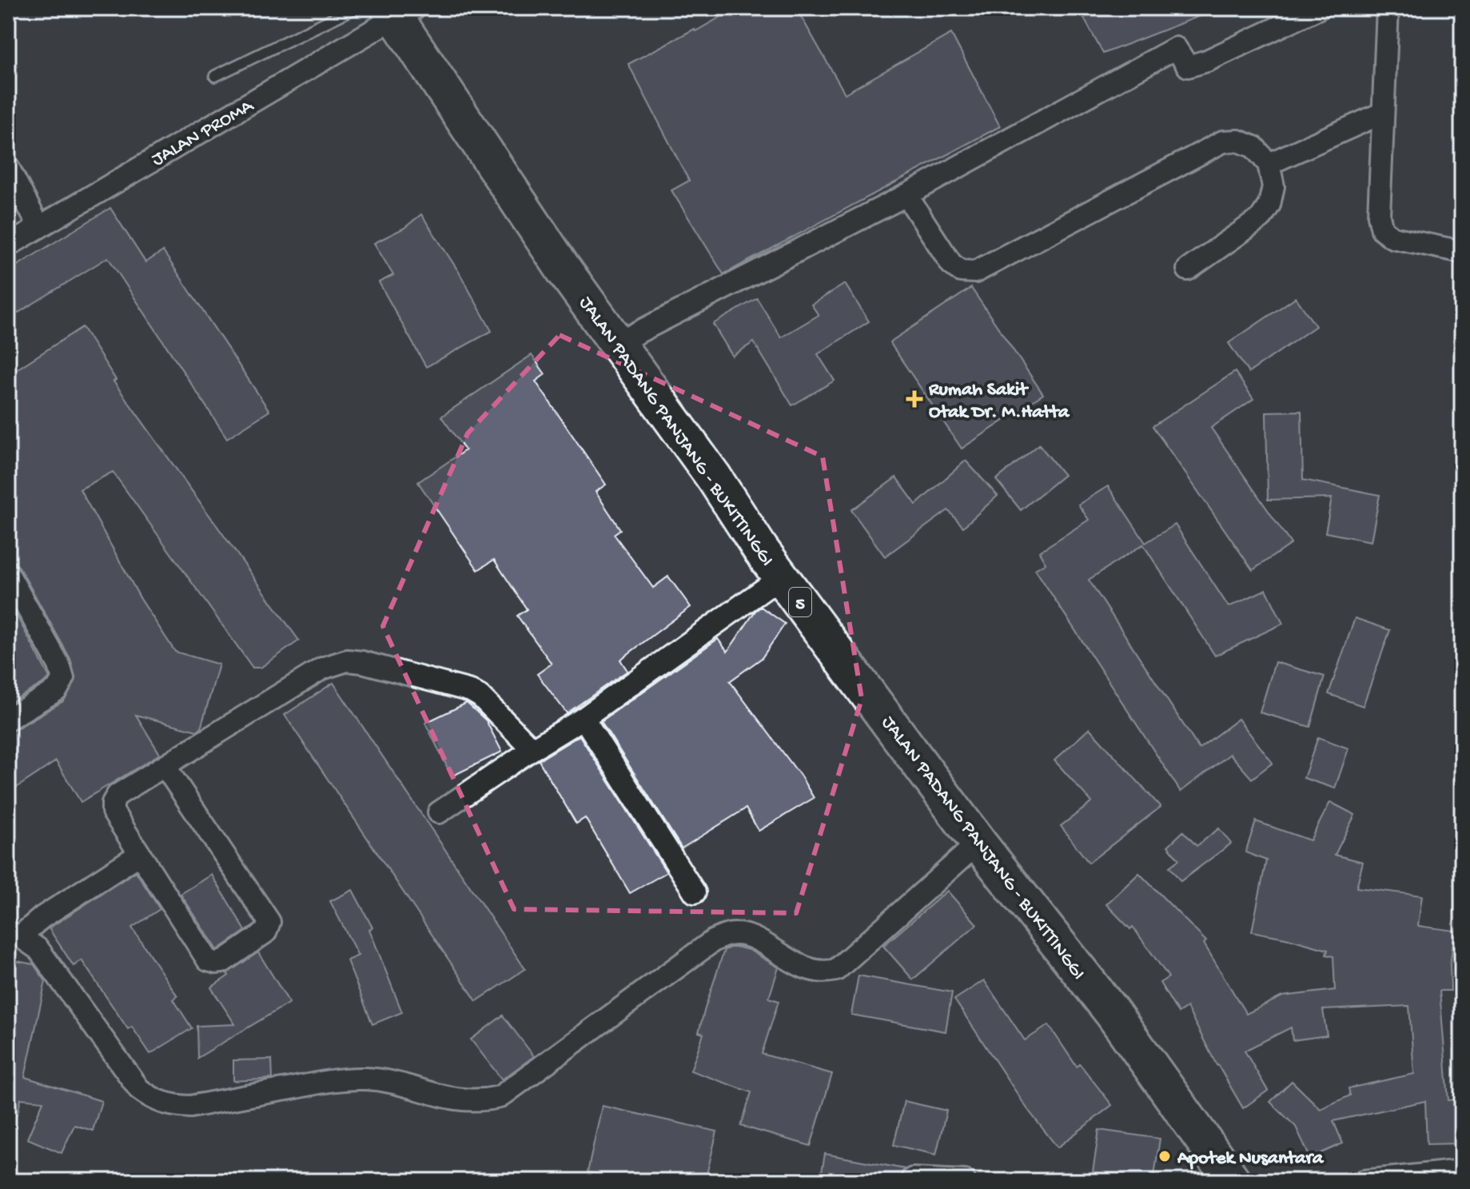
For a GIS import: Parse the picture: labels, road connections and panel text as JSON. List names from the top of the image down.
{
  "streets": {
    "highway": ["JALAN PADANG PANJANG - BUKITTINGGI", "5"],
    "street": ["JALAN PROMA"]
  },
  "crossings": [
    ["JALAN PROMA", "JALAN PADANG PANJANG - BUKITTINGGI"]
  ],
  "places": {
    "health": ["Rumah Sakit Otak Dr. M.Hatta"],
    "other": ["Apotek Nusantara"]
  }
}
